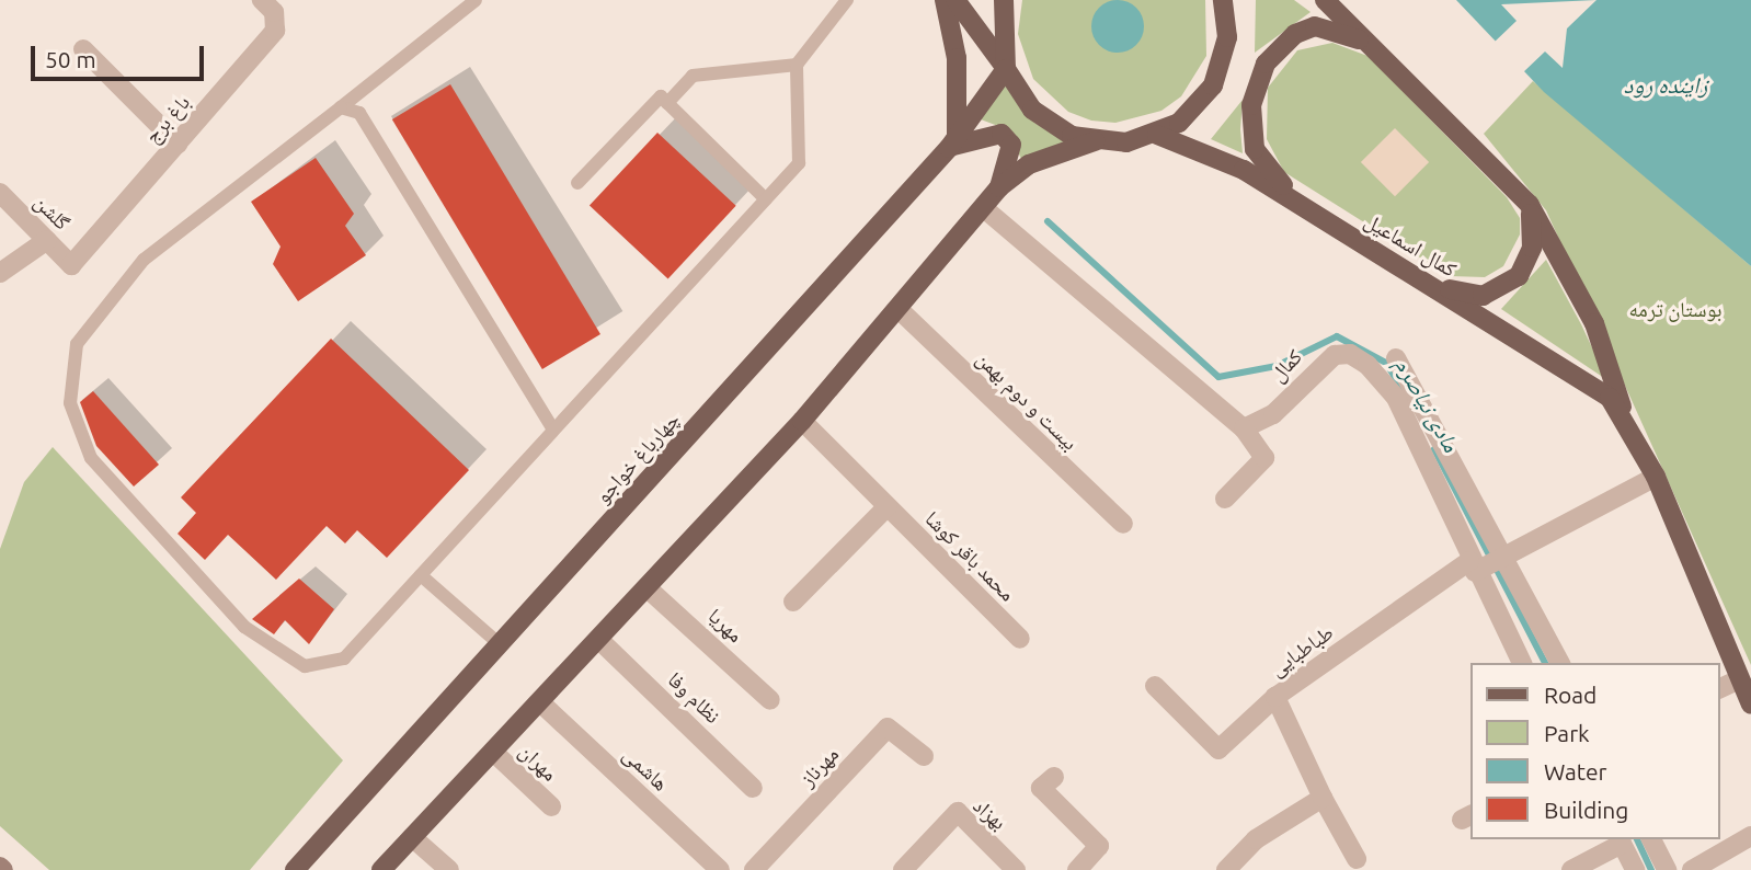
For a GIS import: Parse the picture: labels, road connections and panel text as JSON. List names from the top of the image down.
{
  "streets": {
    "main road": ["کمال اسماعیل", "چهارباغ خواجو"],
    "street": [
      "باغ برج",
      "گلشن",
      "کمال",
      "بیست و دوم بهمن",
      "محمد باقر کوشا",
      "مهریا",
      "طباطبایی",
      "نظام وفا",
      "مهران",
      "مهرناز",
      "هاشمی",
      "بهزاد"
    ]
  },
  "crossings": [
    ["باغ برج", "گلشن"],
    ["کمال اسماعیل", "طباطبایی"],
    ["کمال", "طباطبایی"]
  ],
  "water": ["زاینده رود", "مادی نیاصرم"],
  "parks": ["بوستان ترمه"],
  "legend": [
    "Road",
    "Park",
    "Water",
    "Building"
  ],
  "scale_bar": "50 m"
}
